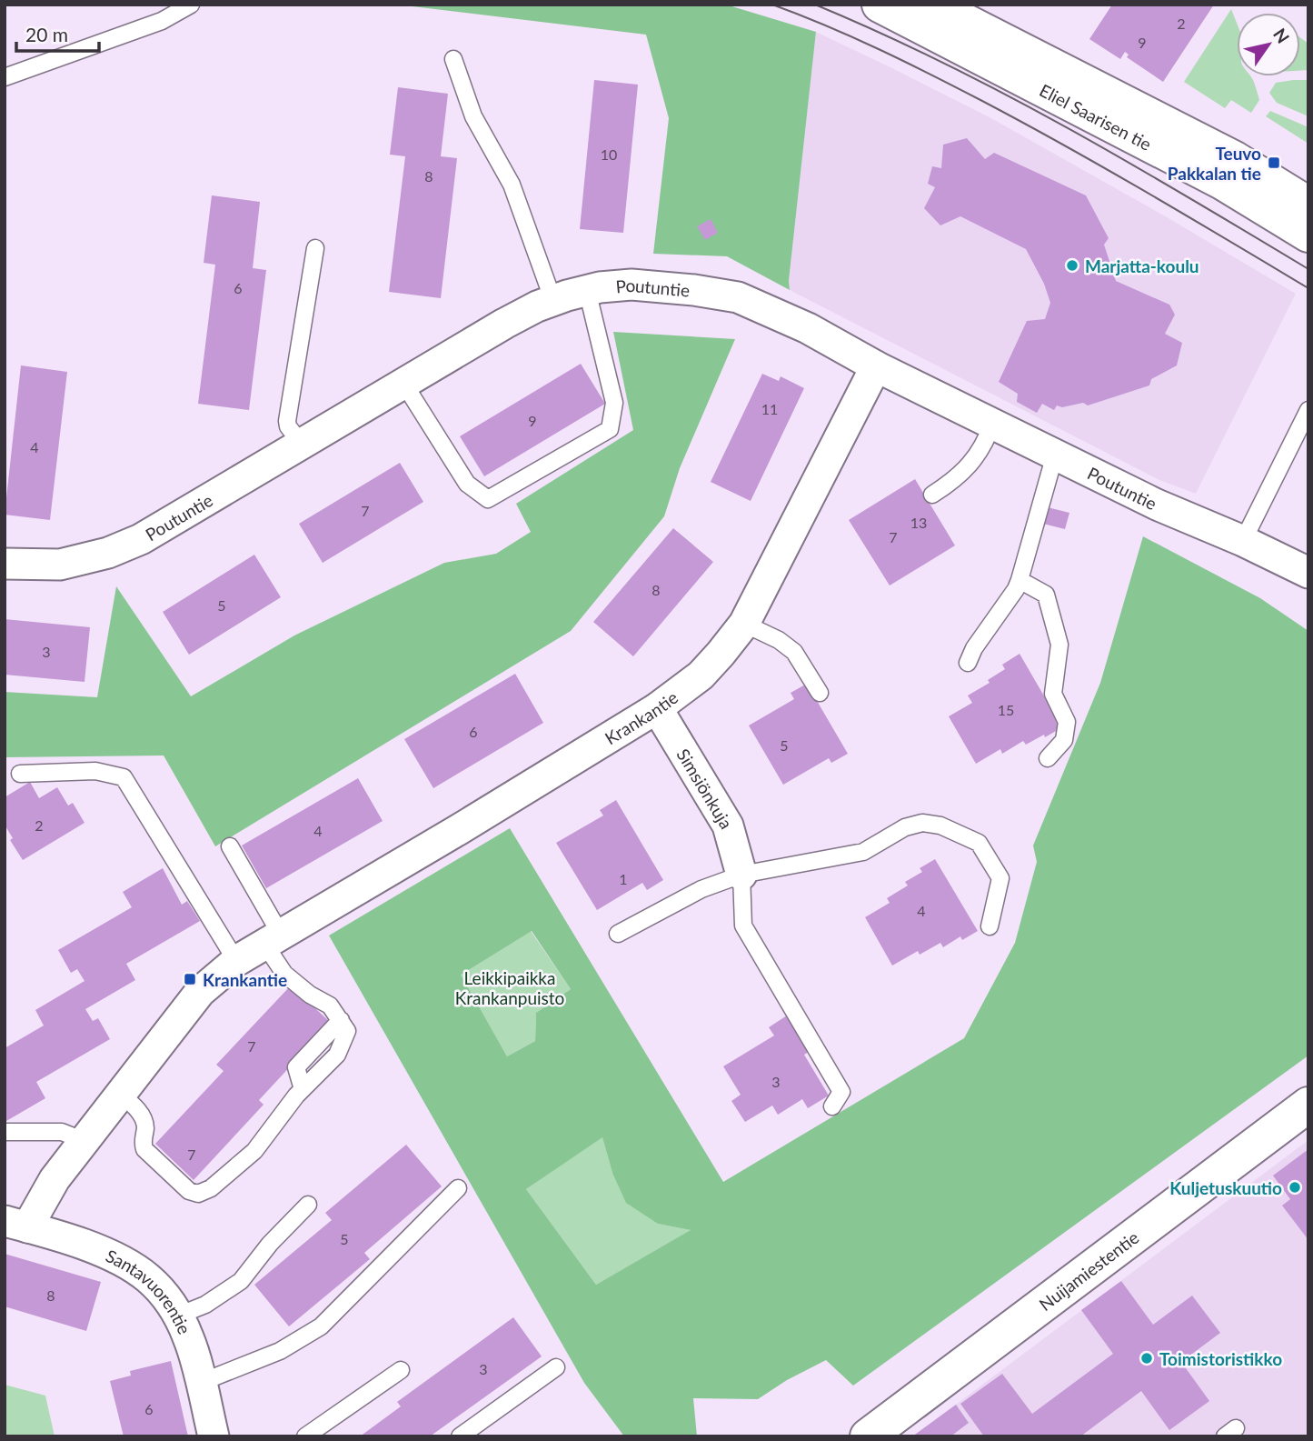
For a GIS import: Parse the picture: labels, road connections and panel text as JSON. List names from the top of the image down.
{
  "streets": {
    "main road": ["Eliel Saarisen tie", "Nuijamiestentie"],
    "street": [
      "Poutuntie",
      "Krankantie",
      "Simsiönkuja",
      "Santavuorentie"
    ]
  },
  "crossings": [
    ["Poutuntie", "Krankantie"],
    ["Krankantie", "Simsiönkuja"],
    ["Krankantie", "Santavuorentie"]
  ],
  "parks": ["Leikkipaikka Krankanpuisto"],
  "places": {
    "transit": ["Teuvo Pakkalan tie", "Krankantie"],
    "other": ["Marjatta-koulu", "Kuljetuskuutio", "Toimistoristikko"]
  },
  "house_numbers": [
    "2",
    "9",
    "10",
    "8",
    "6",
    "11",
    "9",
    "4",
    "7",
    "13",
    "7",
    "8",
    "5",
    "3",
    "15",
    "6",
    "5",
    "2",
    "4",
    "1",
    "4",
    "7",
    "3",
    "7",
    "5",
    "8",
    "3",
    "6"
  ],
  "scale_bar": "20 m",
  "north": "top right"
}
